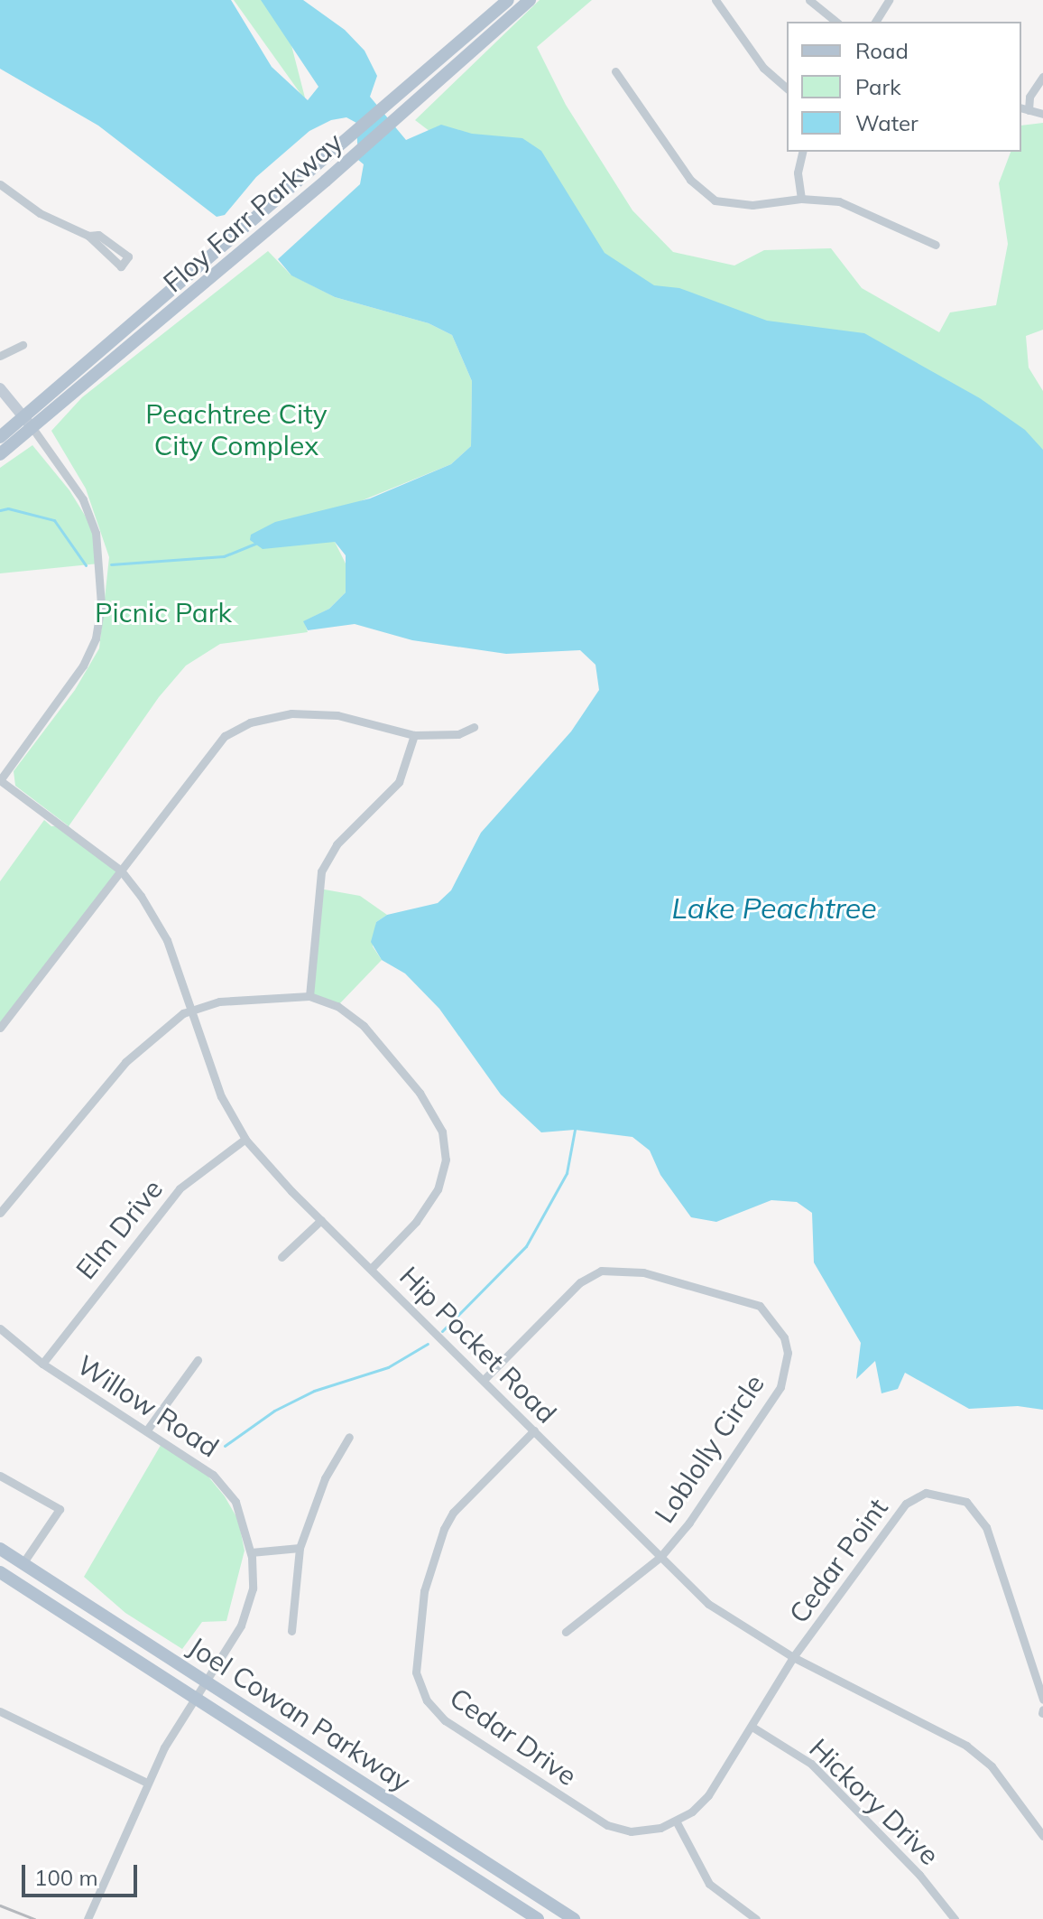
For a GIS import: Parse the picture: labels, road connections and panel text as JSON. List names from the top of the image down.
{
  "streets": {
    "main road": ["Floy Farr Parkway", "Joel Cowan Parkway"],
    "street": [
      "Elm Drive",
      "Hip Pocket Road",
      "Willow Road",
      "Loblolly Circle",
      "Cedar Point",
      "Cedar Drive",
      "Hickory Drive"
    ]
  },
  "crossings": [
    ["Elm Drive", "Hip Pocket Road"],
    ["Elm Drive", "Willow Road"],
    ["Hip Pocket Road", "Loblolly Circle"],
    ["Hip Pocket Road", "Cedar Point"],
    ["Hip Pocket Road", "Cedar Drive"],
    ["Willow Road", "Joel Cowan Parkway"],
    ["Cedar Point", "Cedar Drive"],
    ["Cedar Drive", "Hickory Drive"]
  ],
  "water": ["Lake Peachtree"],
  "parks": ["Peachtree City City Complex", "Picnic Park"],
  "legend": ["Road", "Park", "Water"],
  "scale_bar": "100 m"
}
